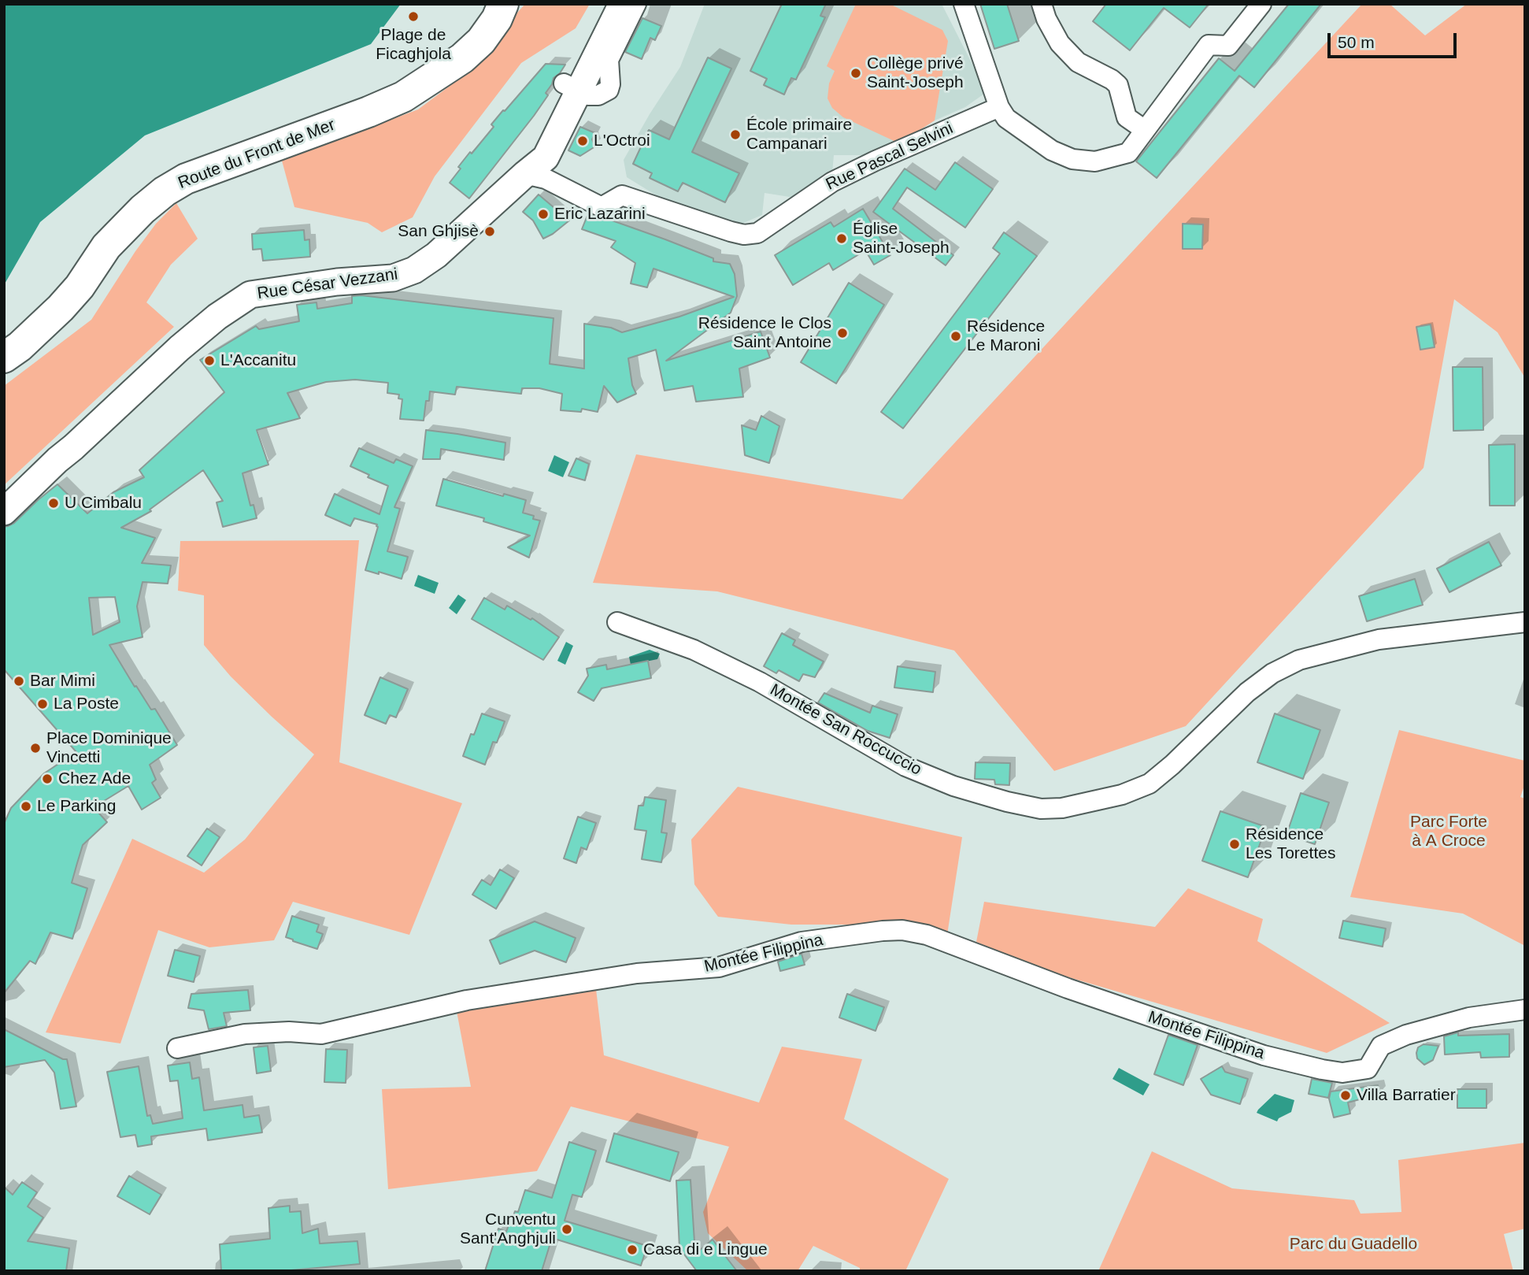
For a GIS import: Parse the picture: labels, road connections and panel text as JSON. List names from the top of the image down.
{
  "streets": {
    "main road": ["Route du Front de Mer", "Rue César Vezzani"],
    "street": ["Rue Pascal Selvini", "Montée San Roccuccio", "Montée Filippina"]
  },
  "crossings": [
    ["Rue Pascal Selvini", "Rue César Vezzani"]
  ],
  "parks": ["Parc Forte à A Croce", "Parc du Guadello"],
  "places": [
    "Plage de Ficaghjola",
    "Collège privé Saint-Joseph",
    "École primaire Campanari",
    "L'Octroi",
    "Eric Lazarini",
    "San Ghjisè",
    "Église Saint-Joseph",
    "Résidence le Clos Saint Antoine",
    "Résidence Le Maroni",
    "L'Accanitu",
    "U Cimbalu",
    "Bar Mimi",
    "La Poste",
    "Place Dominique Vincetti",
    "Chez Ade",
    "Le Parking",
    "Résidence Les Torettes",
    "Villa Barratier",
    "Cunventu Sant'Anghjuli",
    "Casa di e Lingue"
  ],
  "scale_bar": "50 m"
}
